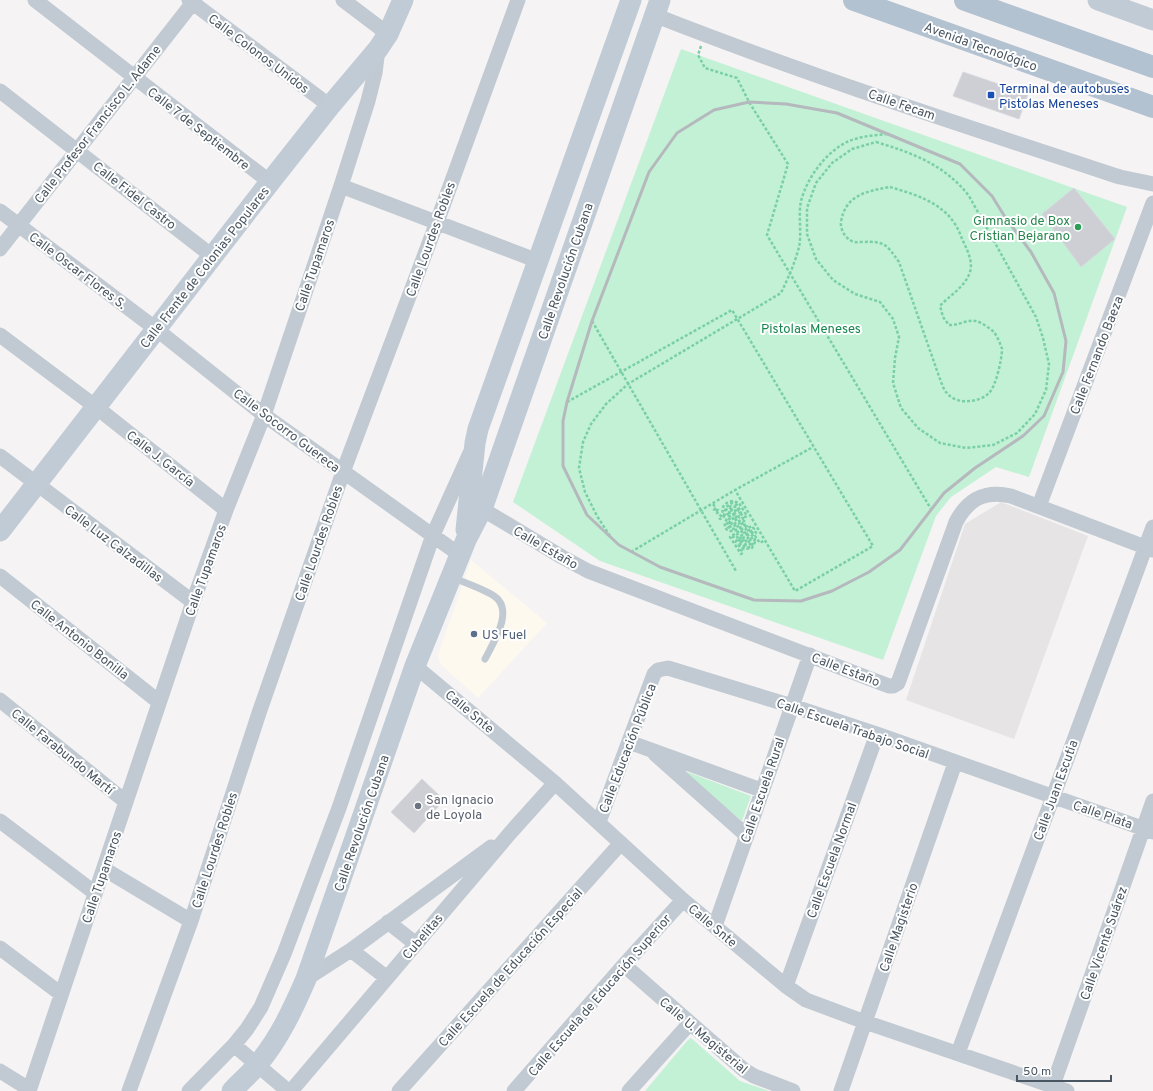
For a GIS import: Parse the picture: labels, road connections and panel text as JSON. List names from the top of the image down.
{
  "streets": {
    "main road": ["Avenida Tecnológico"],
    "street": [
      "Calle Colonos Unidos",
      "Calle Fecam",
      "Calle Profesor Francisco L. Adame",
      "Calle 7 de Septiembre",
      "Calle Fidel Castro",
      "Calle Lourdes Robles",
      "Calle Tupamaros",
      "Calle Frente de Colonias Populares",
      "Calle Oscar Flores S.",
      "Calle Revolución Cubana",
      "Calle Fernando Baeza",
      "Calle Socorro Guereca",
      "Calle J. García",
      "Calle Luz Calzadillas",
      "Calle Estaño",
      "Calle Antonio Bonilla",
      "Calle Snte",
      "Calle Escuela Trabajo Social",
      "Calle Educación Pública",
      "Calle Farabundo Martí",
      "Calle Escuela Rural",
      "Calle Juan Escutia",
      "Calle Plata",
      "Calle Escuela Normal",
      "Calle Magisterio",
      "Cubelitas",
      "Calle Vicente Suárez",
      "Calle Escuela de Educación Especial",
      "Calle Escuela de Educación Superior",
      "Calle U. Magisterial"
    ]
  },
  "crossings": [
    ["Calle Colonos Unidos", "Calle Profesor Francisco L. Adame"],
    ["Calle Colonos Unidos", "Calle Frente de Colonias Populares"],
    ["Calle Fecam", "Calle Revolución Cubana"],
    ["Calle Profesor Francisco L. Adame", "Calle 7 de Septiembre"],
    ["Calle Profesor Francisco L. Adame", "Calle Fidel Castro"],
    ["Calle Profesor Francisco L. Adame", "Calle Oscar Flores S."],
    ["Calle 7 de Septiembre", "Calle Frente de Colonias Populares"],
    ["Calle Fidel Castro", "Calle Frente de Colonias Populares"],
    ["Calle Lourdes Robles", "Calle Socorro Guereca"],
    ["Calle Tupamaros", "Calle Frente de Colonias Populares"],
    ["Calle Tupamaros", "Calle Socorro Guereca"],
    ["Calle Tupamaros", "Calle J. García"],
    ["Calle Tupamaros", "Calle Luz Calzadillas"],
    ["Calle Tupamaros", "Calle Antonio Bonilla"],
    ["Calle Tupamaros", "Calle Farabundo Martí"],
    ["Calle Frente de Colonias Populares", "Calle Oscar Flores S."],
    ["Calle Frente de Colonias Populares", "Calle Socorro Guereca"],
    ["Calle Frente de Colonias Populares", "Calle J. García"],
    ["Calle Frente de Colonias Populares", "Calle Luz Calzadillas"],
    ["Calle Oscar Flores S.", "Calle Socorro Guereca"],
    ["Calle Revolución Cubana", "Calle Socorro Guereca"],
    ["Calle Revolución Cubana", "Calle Estaño"],
    ["Calle Revolución Cubana", "Calle Snte"],
    ["Calle Fernando Baeza", "Calle Estaño"],
    ["Calle Estaño", "Calle Escuela Rural"],
    ["Calle Estaño", "Calle Juan Escutia"],
    ["Calle Snte", "Calle Educación Pública"],
    ["Calle Snte", "Calle Escuela Rural"],
    ["Calle Snte", "Calle Juan Escutia"],
    ["Calle Snte", "Calle Escuela Normal"],
    ["Calle Snte", "Calle Magisterio"],
    ["Calle Snte", "Cubelitas"],
    ["Calle Snte", "Calle Vicente Suárez"],
    ["Calle Snte", "Calle Escuela de Educación Especial"],
    ["Calle Snte", "Calle Escuela de Educación Superior"],
    ["Calle Escuela Trabajo Social", "Calle Educación Pública"],
    ["Calle Escuela Trabajo Social", "Calle Escuela Rural"],
    ["Calle Escuela Trabajo Social", "Calle Juan Escutia"],
    ["Calle Escuela Trabajo Social", "Calle Plata"],
    ["Calle Escuela Trabajo Social", "Calle Escuela Normal"],
    ["Calle Escuela Trabajo Social", "Calle Magisterio"],
    ["Calle Juan Escutia", "Calle Plata"],
    ["Calle Plata", "Calle Vicente Suárez"],
    ["Calle Escuela de Educación Superior", "Calle U. Magisterial"]
  ],
  "parks": ["Pistolas Meneses"],
  "places": {
    "transit": ["Terminal de autobuses Pistolas Meneses"],
    "other": ["Gimnasio de Box Cristian Bejarano", "US Fuel", "San Ignacio de Loyola"]
  },
  "scale_bar": "50 m"
}
